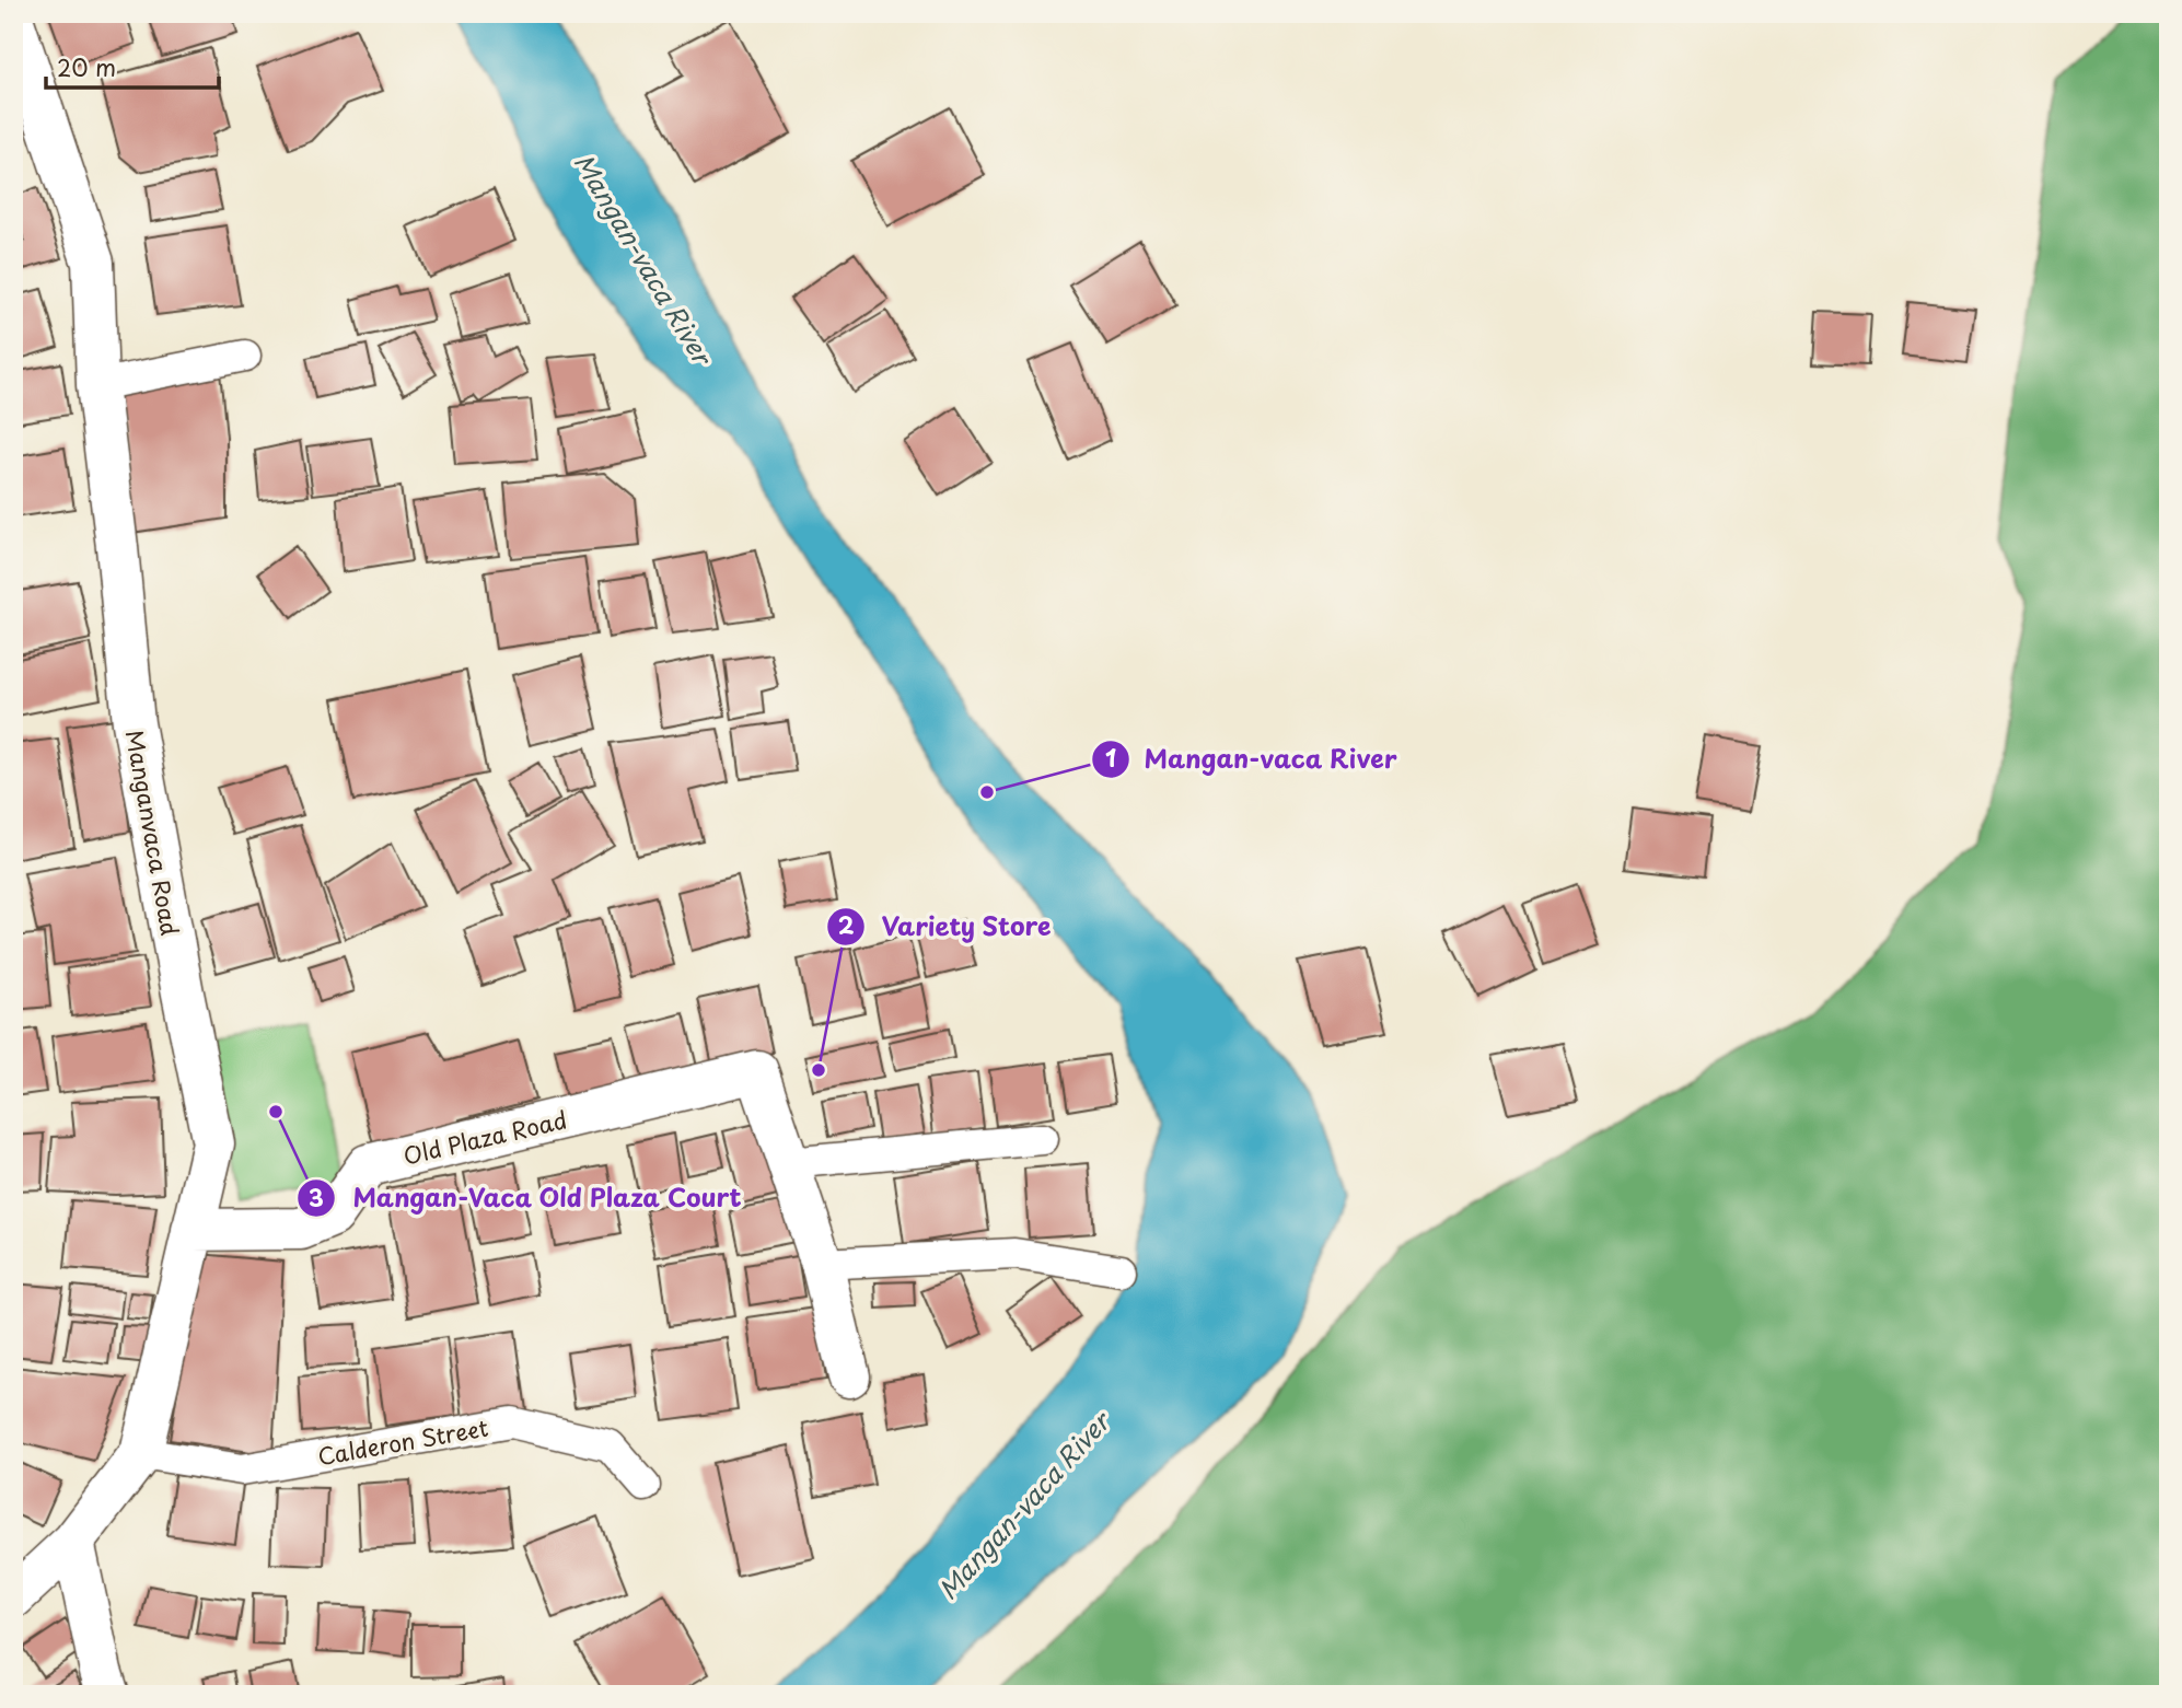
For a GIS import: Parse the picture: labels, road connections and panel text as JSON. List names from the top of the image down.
{
  "streets": {
    "street": ["Manganvaca Road", "Old Plaza Road"],
    "lane": ["Calderon Street"]
  },
  "crossings": [
    ["Manganvaca Road", "Old Plaza Road"],
    ["Manganvaca Road", "Calderon Street"]
  ],
  "water": ["Mangan-vaca River"],
  "places": ["Mangan-vaca River", "Variety Store", "Mangan-Vaca Old Plaza Court"],
  "scale_bar": "20 m"
}
